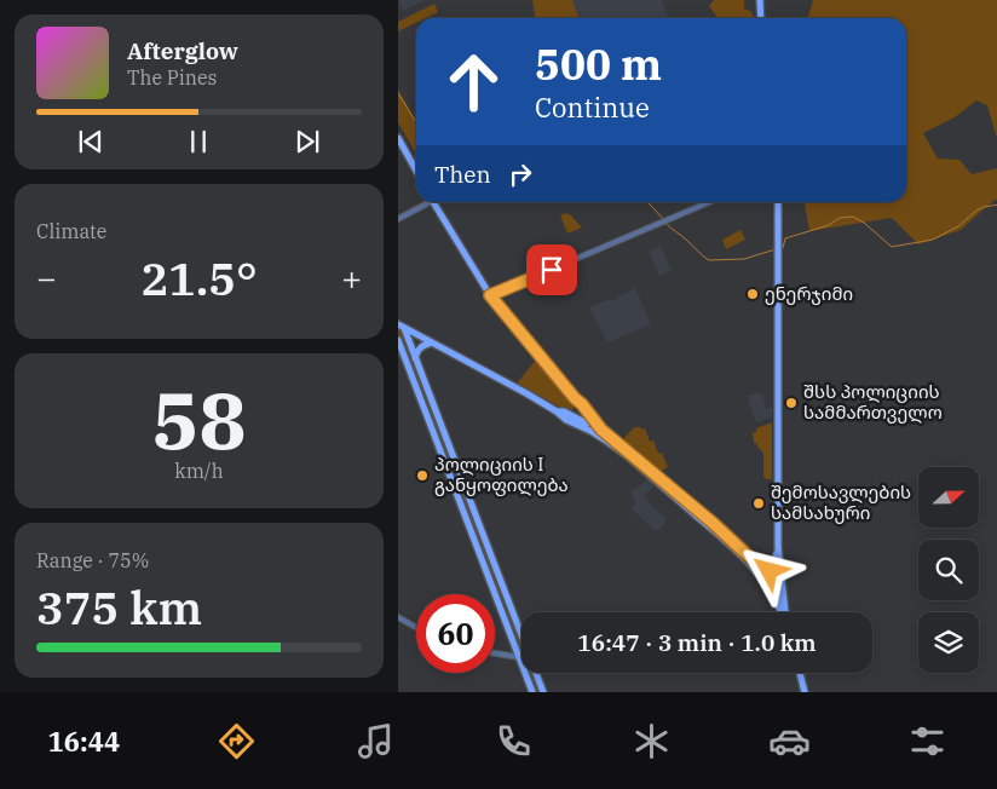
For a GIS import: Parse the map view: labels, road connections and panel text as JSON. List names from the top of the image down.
{
  "places": [
    "ენერჯიმი",
    "შსს პოლიციის სამმართველო",
    "პოლიციის I განყოფილება",
    "შემოსავლების სამსახური"
  ],
  "north": "right",
  "page": {
    "turn": ["500 m", "Continue"],
    "song": ["Afterglow", "The Pines"],
    "then": "Then",
    "tile": [
      "Climate",
      ["58", "km/h"],
      ["Range · 75%", "375 km"]
    ],
    "heat": ["−", "21.5°", "+"],
    "limit": "60",
    "trip": "16:47 · 3 min · 1.0 km",
    "tabs": "16:44"
  }
}
